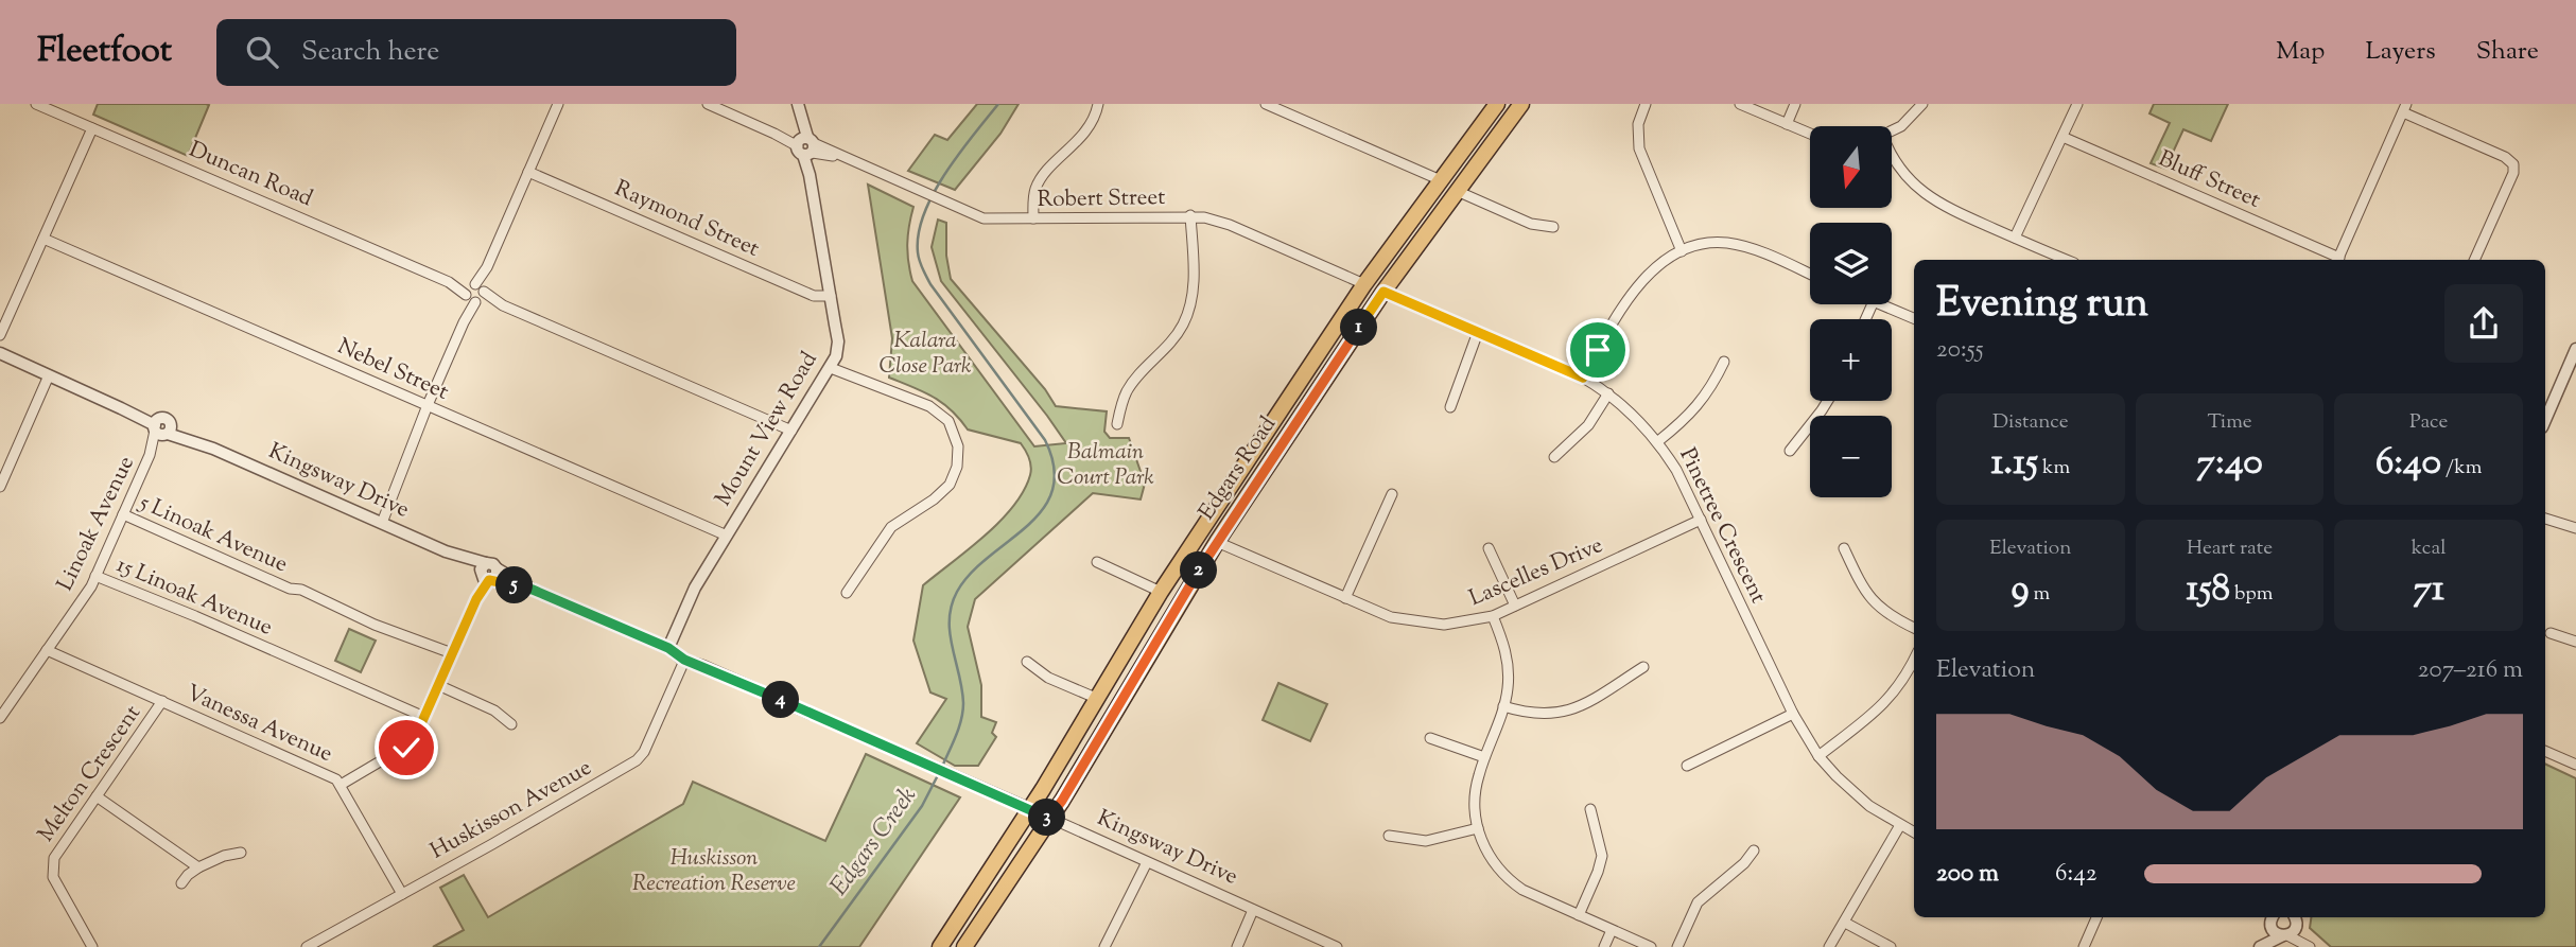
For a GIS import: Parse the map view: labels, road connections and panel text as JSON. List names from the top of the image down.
{
  "streets": {
    "main road": ["Edgars Road"],
    "street": [
      "Duncan Road",
      "Bluff Street",
      "Robert Street",
      "Raymond Street",
      "Nebel Street",
      "Mount View Road",
      "Kingsway Drive",
      "Linoak Avenue",
      "Pinetree Crescent",
      "5 Linoak Avenue",
      "Lascelles Drive",
      "15 Linoak Avenue",
      "Vanessa Avenue",
      "Melton Crescent",
      "Huskisson Avenue"
    ]
  },
  "crossings": [
    ["Duncan Road", "Mount View Road"],
    ["Robert Street", "Mount View Road"],
    ["Robert Street", "Edgars Road"],
    ["Raymond Street", "Mount View Road"],
    ["Nebel Street", "Mount View Road"],
    ["Mount View Road", "Kingsway Drive"],
    ["Edgars Road", "Kingsway Drive"],
    ["Edgars Road", "Pinetree Crescent"],
    ["Edgars Road", "Lascelles Drive"],
    ["Kingsway Drive", "Linoak Avenue"],
    ["Kingsway Drive", "Huskisson Avenue"],
    ["Linoak Avenue", "5 Linoak Avenue"],
    ["Linoak Avenue", "15 Linoak Avenue"],
    ["Linoak Avenue", "Vanessa Avenue"],
    ["Pinetree Crescent", "Lascelles Drive"],
    ["Vanessa Avenue", "Melton Crescent"],
    ["Vanessa Avenue", "Huskisson Avenue"]
  ],
  "water": ["Edgars Creek"],
  "parks": ["Kalara Close Park", "Balmain Court Park", "Huskisson Recreation Reserve"],
  "north": "bottom",
  "page": {
    "header": "Fleetfoot",
    "search": "Search here",
    "nav": ["Map", "Layers", "Share"],
    "map_buttons": ["+", "−"],
    "heading": ["Evening run", "20:55"],
    "pins": [
      "1",
      "2",
      "5",
      "4",
      "3"
    ],
    "stats": [
      ["Distance", "1.15 km"],
      ["Time", "7:40"],
      ["Pace", "6:40 /km"],
      ["Elevation", "9 m"],
      ["Heart rate", "158 bpm"],
      ["kcal", "71"]
    ],
    "chart": ["Elevation", "207–216 m"],
    "list": [
      {
        "name": "200 m",
        "note": "6:42"
      }
    ]
  }
}
